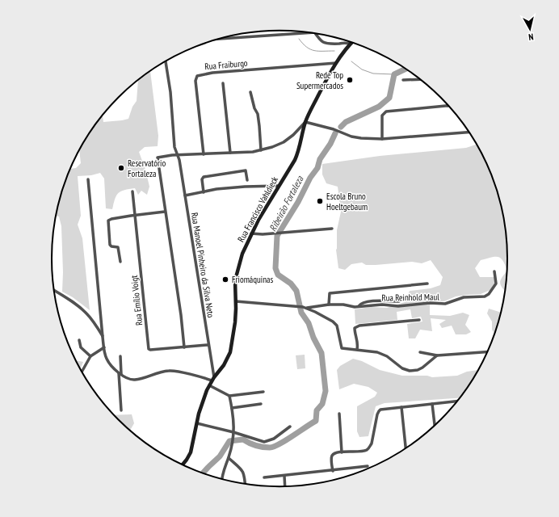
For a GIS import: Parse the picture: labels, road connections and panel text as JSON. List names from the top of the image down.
{
  "streets": {
    "main road": ["Rua Francisco Vahldieck"],
    "street": [
      "Rua Fraiburgo",
      "Rua Manoel Pinheiro da Silva Neto",
      "Rua Reinhold Maul",
      "Rua Emílio Voigt"
    ]
  },
  "crossings": [
    ["Rua Fraiburgo", "Rua Francisco Vahldieck"],
    ["Rua Francisco Vahldieck", "Rua Manoel Pinheiro da Silva Neto"],
    ["Rua Francisco Vahldieck", "Rua Reinhold Maul"],
    ["Rua Manoel Pinheiro da Silva Neto", "Rua Emílio Voigt"]
  ],
  "water": ["Ribeirão Fortaleza"],
  "places": [
    "Rede Top Supermercados",
    "Reservatório Fortaleza",
    "Escola Bruno Hoeltgebaum",
    "Friomáquinas"
  ],
  "north": "bottom"
}
